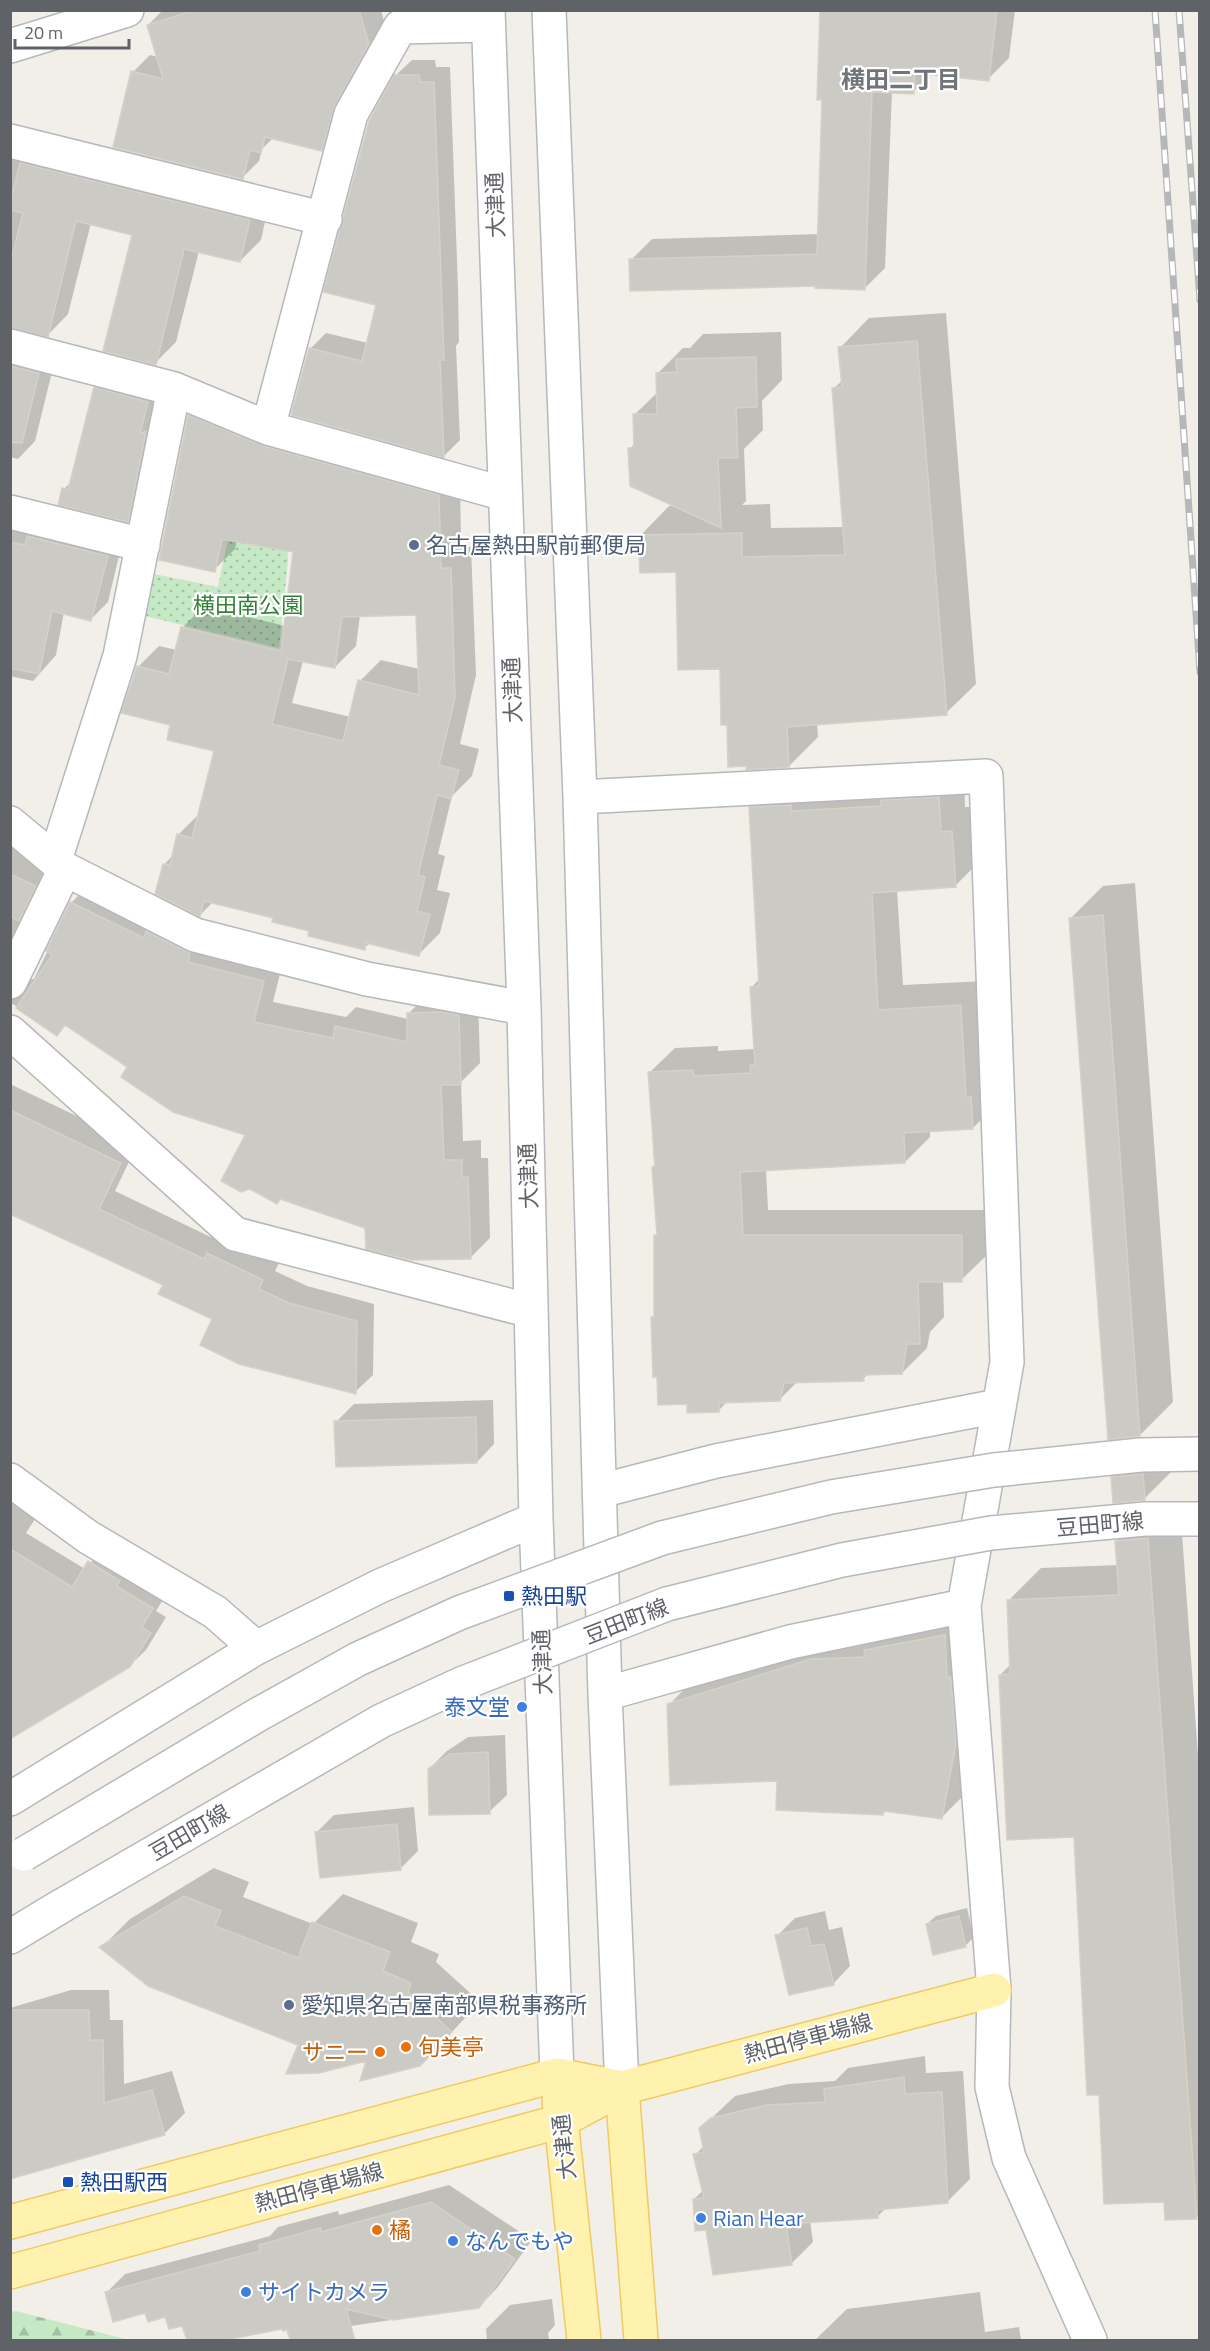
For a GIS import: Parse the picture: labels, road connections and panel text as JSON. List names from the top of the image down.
{
  "streets": {
    "main road": ["大津通", "熱田停車場線"],
    "street": ["豆田町線"]
  },
  "crossings": [
    ["大津通", "熱田停車場線"]
  ],
  "districts": ["横田二丁目"],
  "parks": ["横田南公園"],
  "places": {
    "other": [
      "名古屋熱田駅前郵便局",
      "泰文堂",
      "愛知県名古屋南部県税事務所",
      "旬美亭",
      "サニー",
      "Rian Hear",
      "橘",
      "なんでもや",
      "サイトカメラ"
    ],
    "transit": ["熱田駅", "熱田駅西"]
  },
  "scale_bar": "20 m"
}
